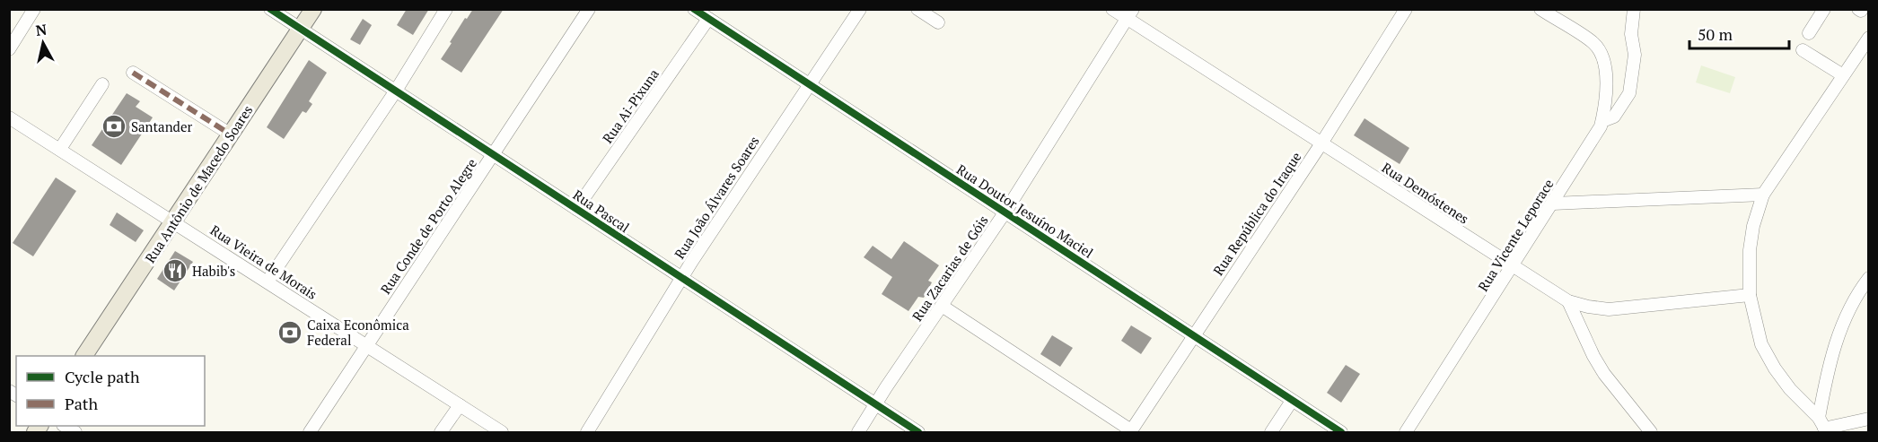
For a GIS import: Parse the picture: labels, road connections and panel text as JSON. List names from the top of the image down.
{
  "streets": {
    "main road": ["Rua Antônio de Macedo Soares"],
    "street": [
      "Rua Ai-Pixuna",
      "Rua Demóstenes",
      "Rua João Álvares Soares",
      "Rua Pascal",
      "Rua Doutor Jesuíno Maciel",
      "Rua República do Iraque",
      "Rua Conde de Porto Alegre",
      "Rua Vicente Leporace",
      "Rua Vieira de Morais",
      "Rua Zacarias de Góis"
    ]
  },
  "crossings": [
    ["Rua Ai-Pixuna", "Rua Pascal"],
    ["Rua Ai-Pixuna", "Rua Doutor Jesuíno Maciel"],
    ["Rua Antônio de Macedo Soares", "Rua Pascal"],
    ["Rua Antônio de Macedo Soares", "Rua Vieira de Morais"],
    ["Rua Demóstenes", "Rua República do Iraque"],
    ["Rua Demóstenes", "Rua Vicente Leporace"],
    ["Rua Demóstenes", "Rua Zacarias de Góis"],
    ["Rua João Álvares Soares", "Rua Pascal"],
    ["Rua João Álvares Soares", "Rua Doutor Jesuíno Maciel"],
    ["Rua Pascal", "Rua Conde de Porto Alegre"],
    ["Rua Pascal", "Rua Zacarias de Góis"],
    ["Rua Doutor Jesuíno Maciel", "Rua República do Iraque"],
    ["Rua Doutor Jesuíno Maciel", "Rua Zacarias de Góis"],
    ["Rua Conde de Porto Alegre", "Rua Vieira de Morais"]
  ],
  "places": {
    "bank": ["Santander", "Caixa Econômica Federal"],
    "restaurant": ["Habib's"]
  },
  "legend": ["Cycle path", "Path"],
  "scale_bar": "50 m",
  "north": "top"
}
